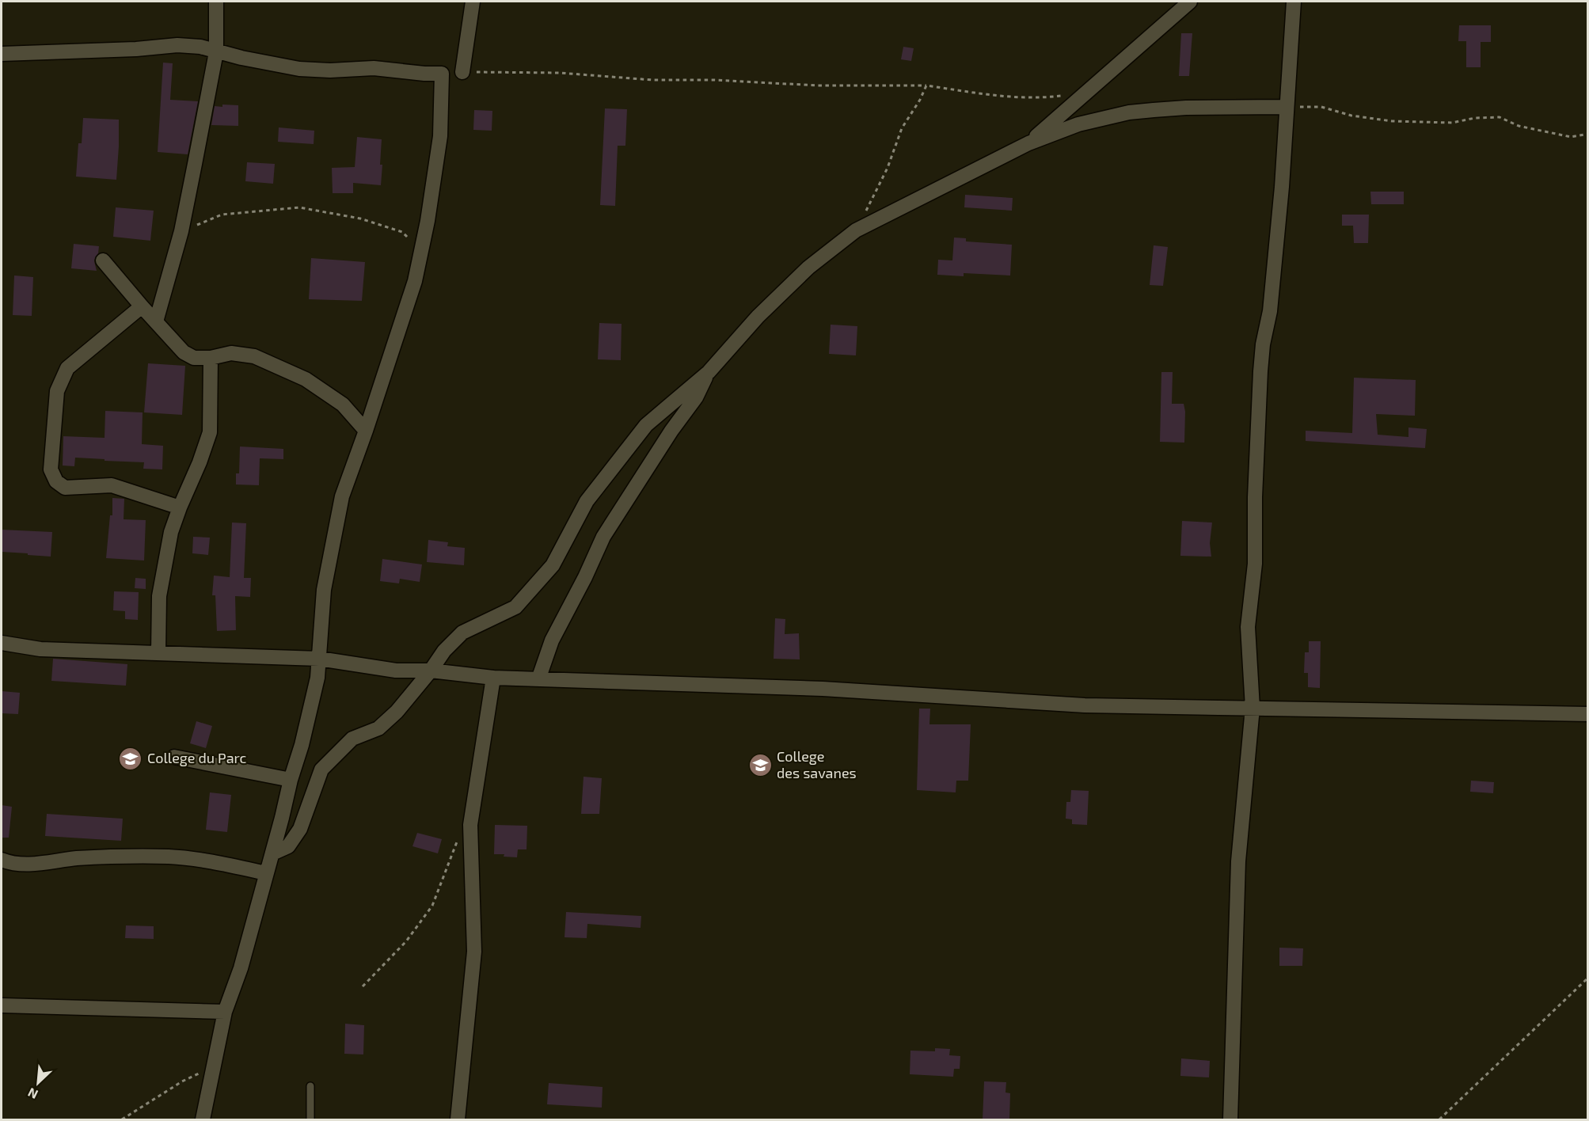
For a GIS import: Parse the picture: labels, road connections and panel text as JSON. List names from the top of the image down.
{
  "places": {
    "school or university": ["College du Parc", "College des savanes"]
  },
  "north": "bottom left"
}
